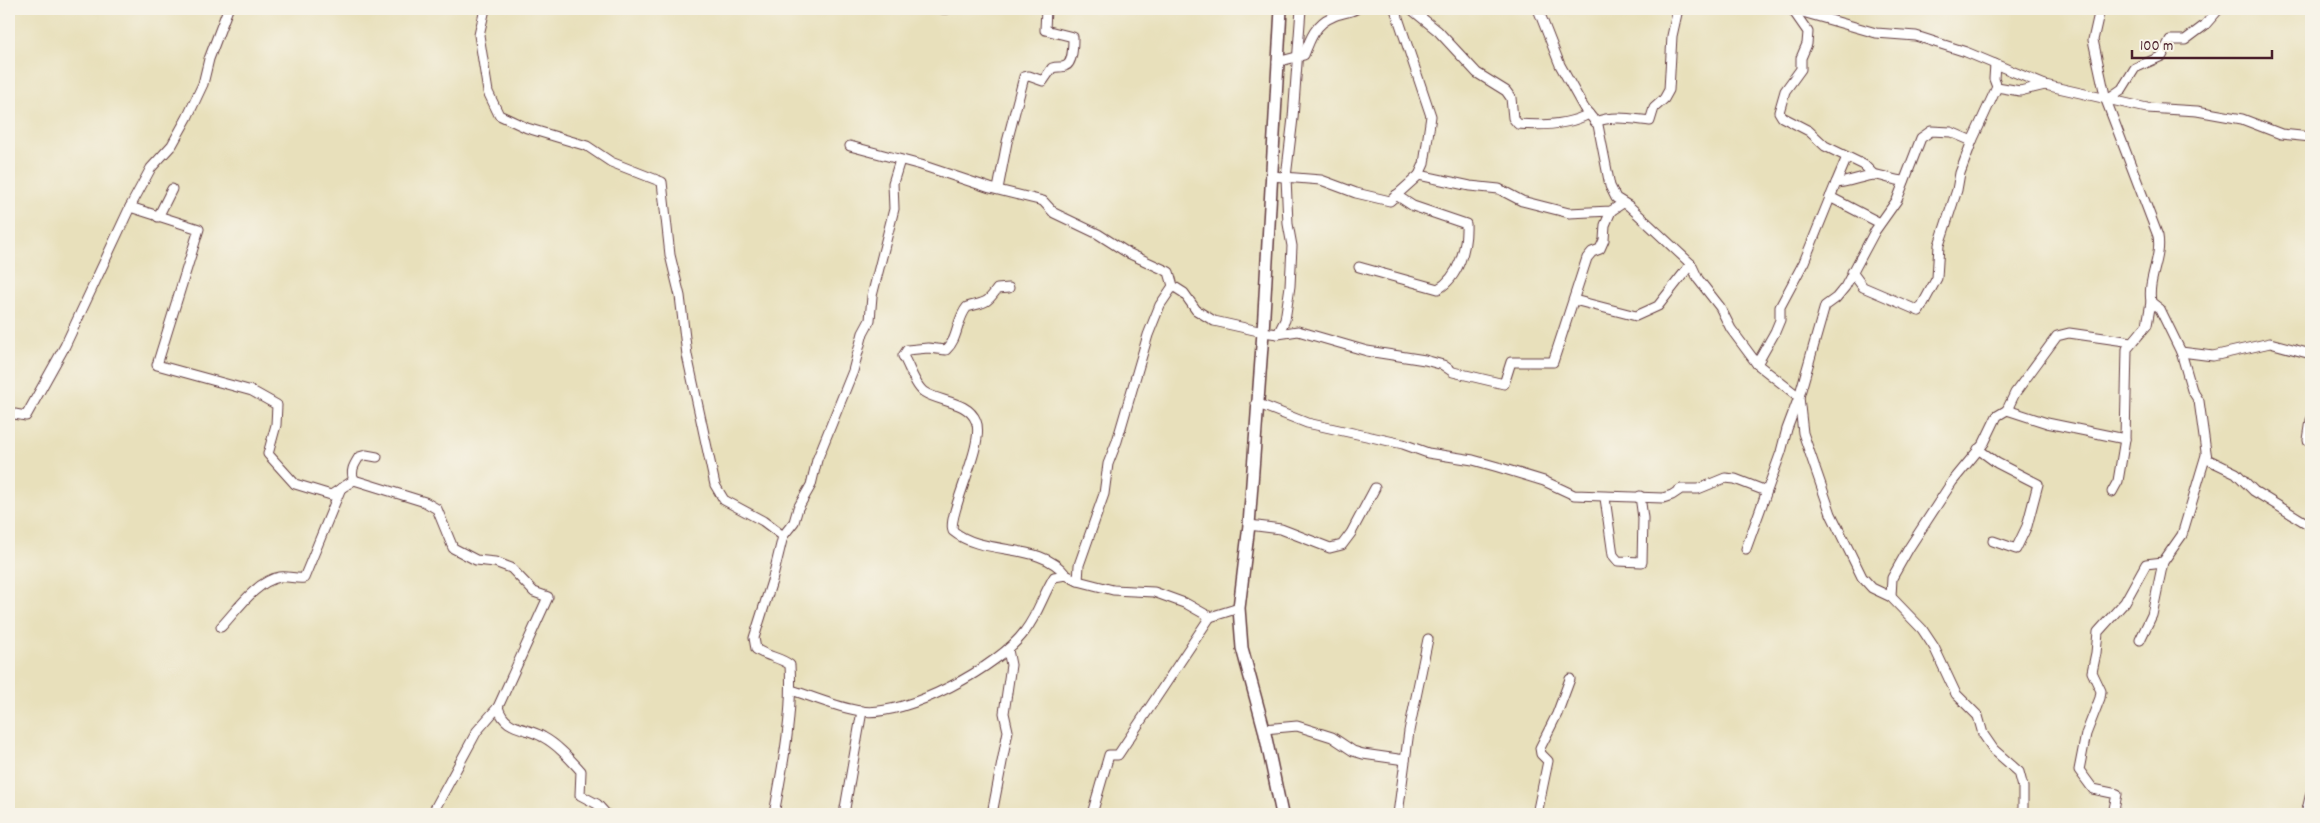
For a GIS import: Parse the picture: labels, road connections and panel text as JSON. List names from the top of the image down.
{
  "scale_bar": "100 m"
}
